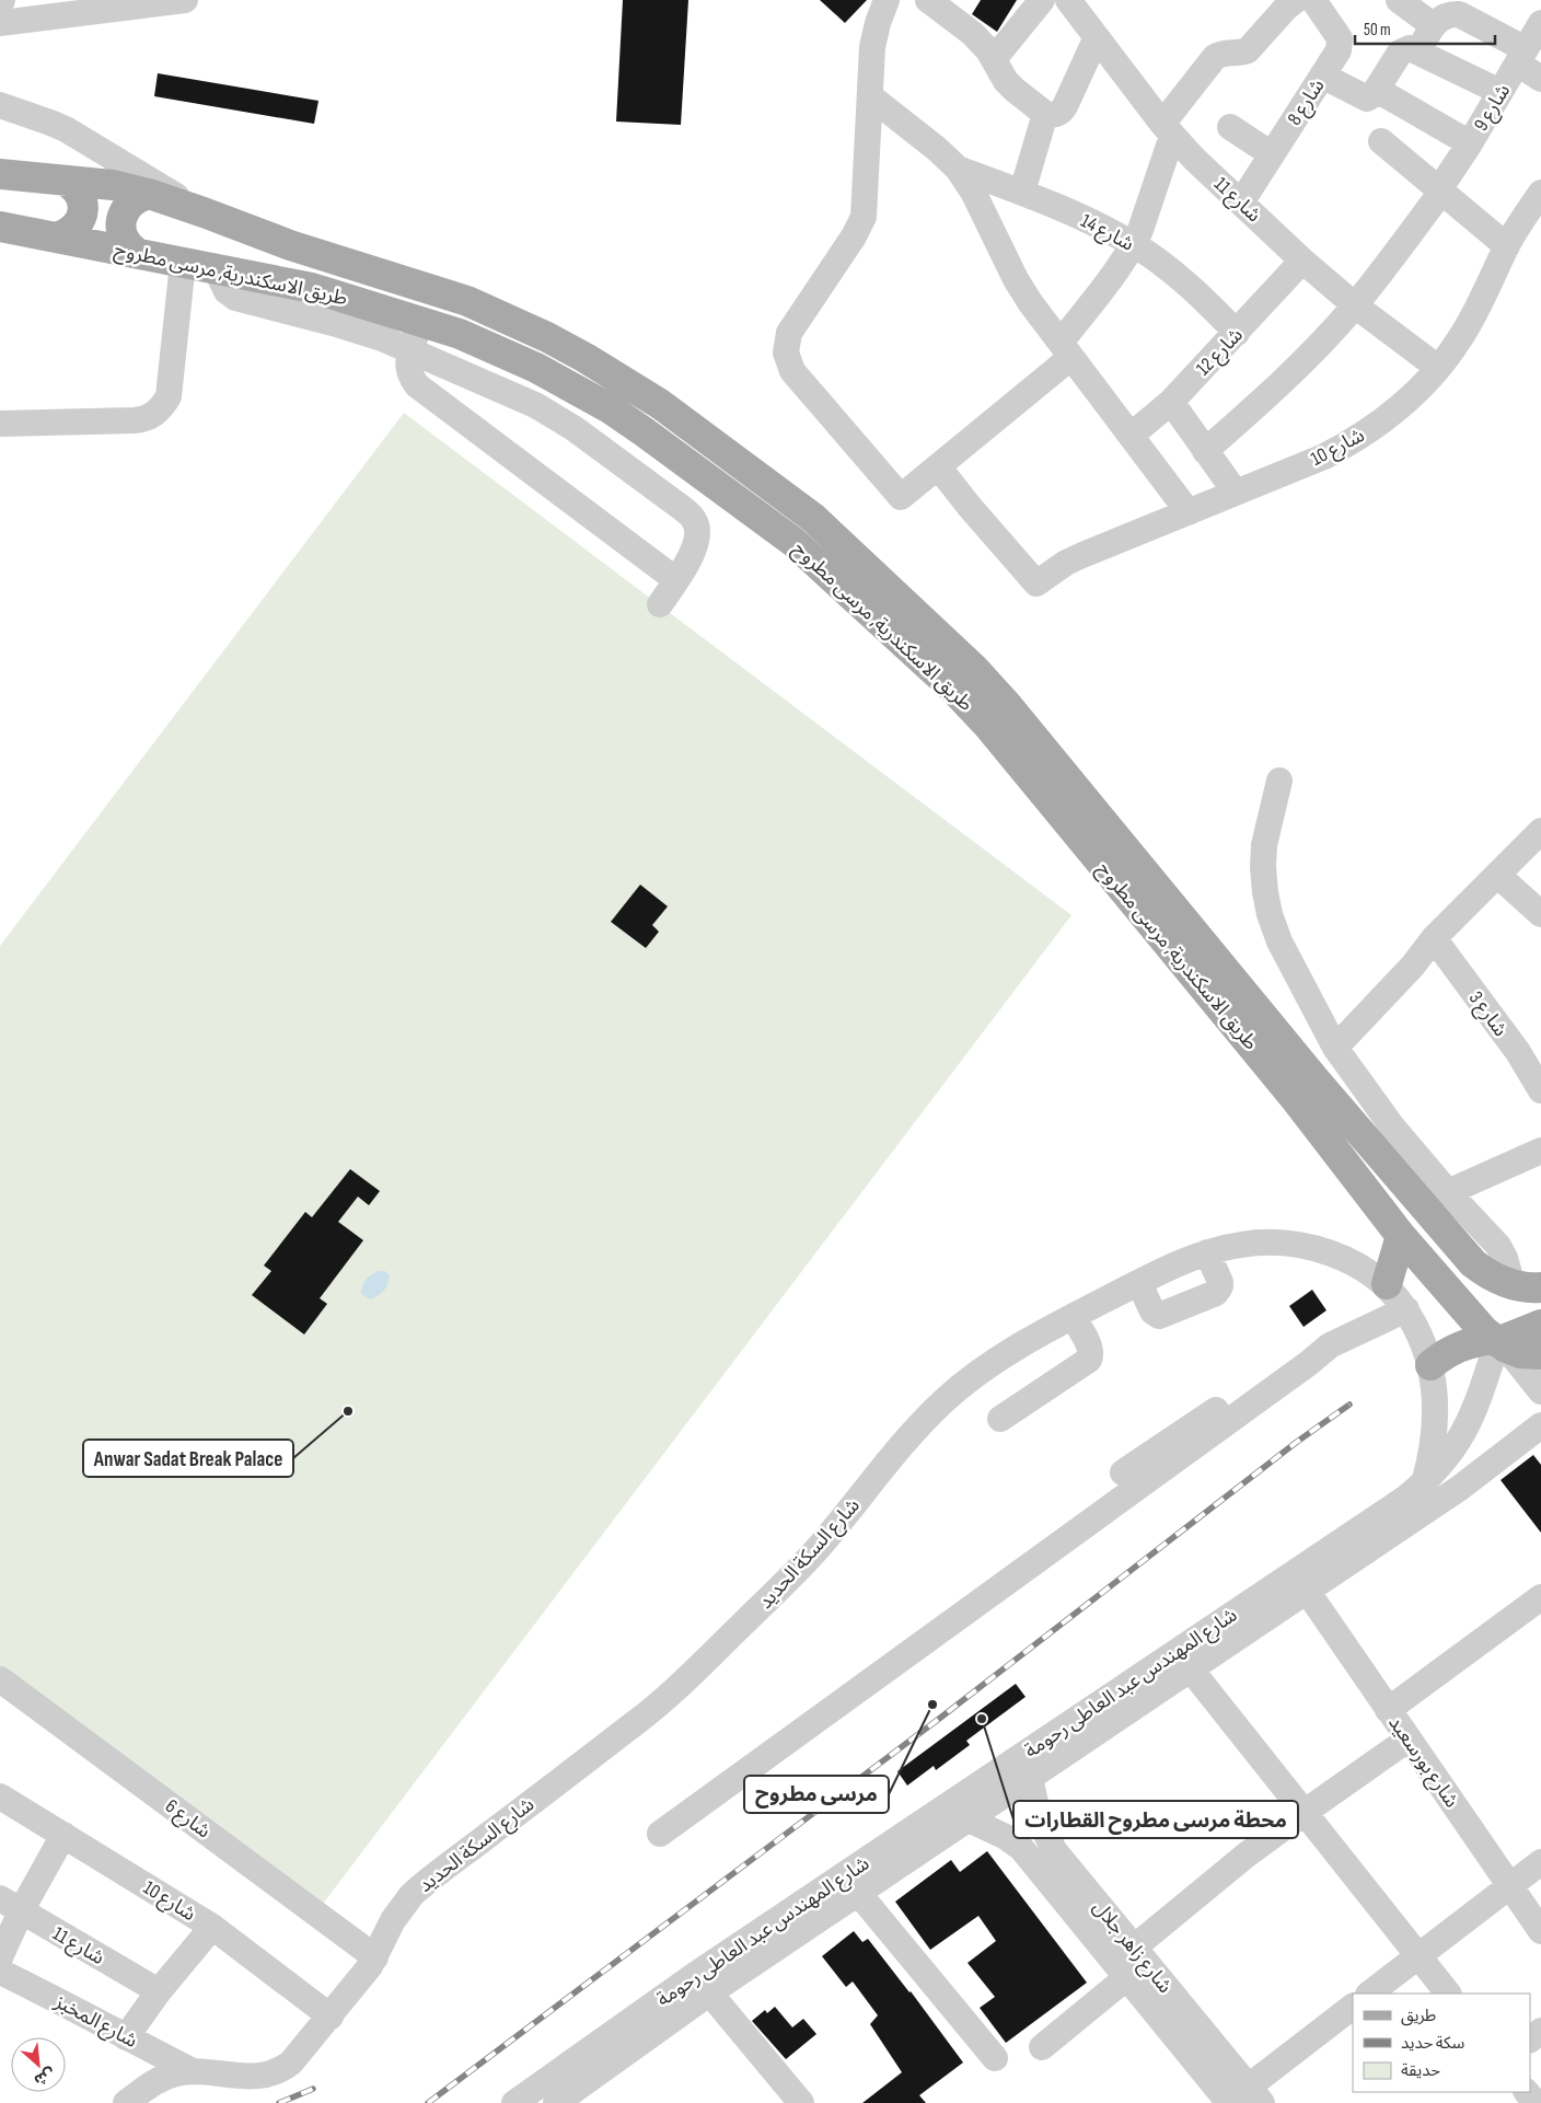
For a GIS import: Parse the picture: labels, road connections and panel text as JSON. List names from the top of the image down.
{
  "streets": {
    "main road": ["طريق الاسكندرية, مرسى مطروح"],
    "street": [
      "شارع 8",
      "شارع 9",
      "شارع 11",
      "شارع 14",
      "شارع 12",
      "شارع 10",
      "شارع 3",
      "شارع السكة الحديد",
      "شارع المهندس عبد العاطى رحومة",
      "شارع بورسعيد",
      "شارع 6",
      "شارع زاهر جلال",
      "شارع المخبز"
    ]
  },
  "crossings": [
    ["شارع 8", "شارع 11"],
    ["شارع 9", "شارع 11"],
    ["شارع 11", "شارع 12"],
    ["شارع 11", "شارع 10"],
    ["شارع 14", "شارع 12"],
    ["طريق الاسكندرية, مرسى مطروح", "شارع المهندس عبد العاطى رحومة"],
    ["شارع 10", "شارع السكة الحديد"],
    ["شارع السكة الحديد", "شارع المهندس عبد العاطى رحومة"],
    ["شارع السكة الحديد", "شارع 6"],
    ["شارع السكة الحديد", "شارع المخبز"],
    ["شارع المهندس عبد العاطى رحومة", "شارع بورسعيد"],
    ["شارع المهندس عبد العاطى رحومة", "شارع زاهر جلال"]
  ],
  "places": ["Anwar Sadat Break Palace", "مرسى مطروح", "محطة مرسى مطروح القطارات"],
  "legend": ["طريق", "سكة حديد", "حديقة"],
  "scale_bar": "50 m",
  "north": "bottom right"
}
